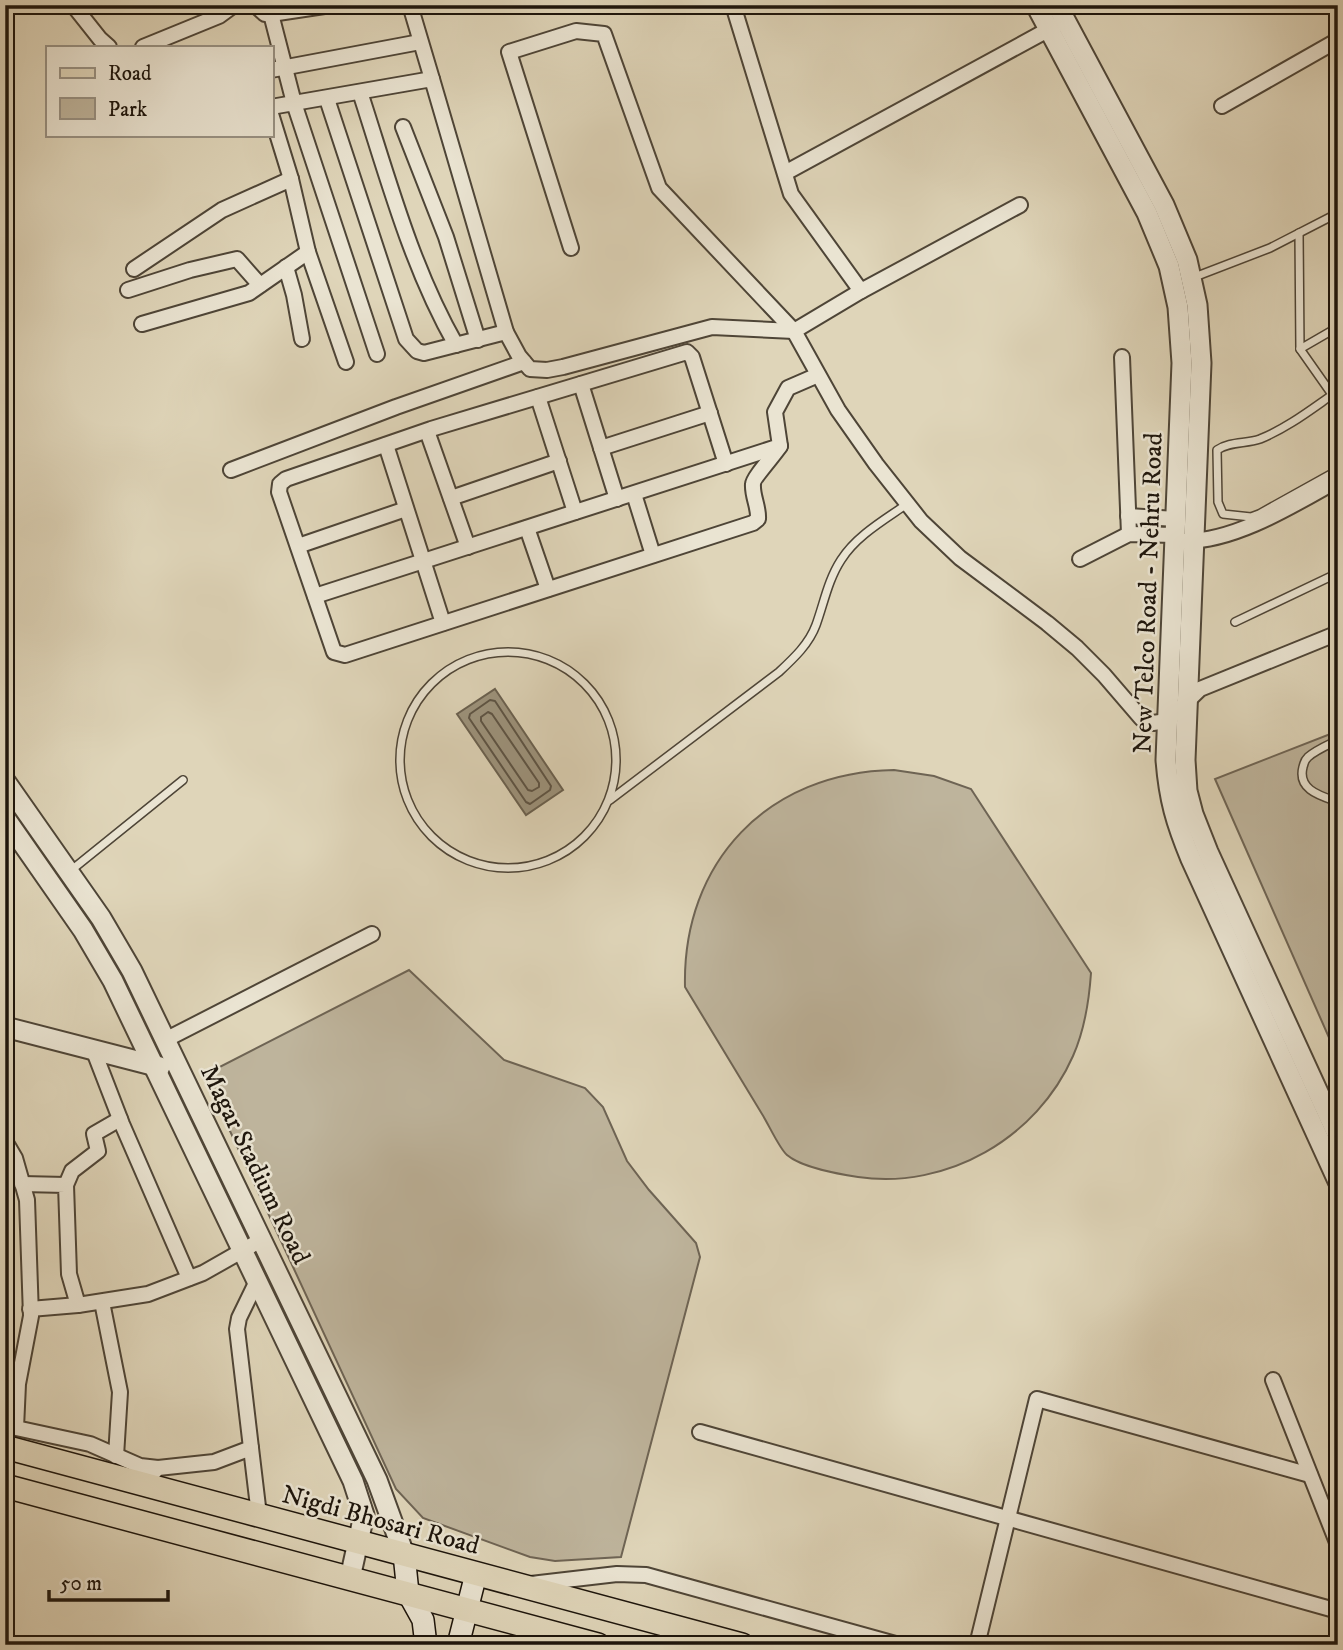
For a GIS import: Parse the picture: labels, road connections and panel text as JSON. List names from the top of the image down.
{
  "streets": {
    "main road": ["Magar Stadium Road", "Nigdi Bhosari Road"],
    "street": ["New Telco Road - Nehru Road"]
  },
  "crossings": [
    ["Magar Stadium Road", "Nigdi Bhosari Road"]
  ],
  "legend": ["Road", "Park"],
  "scale_bar": "50 m"
}
